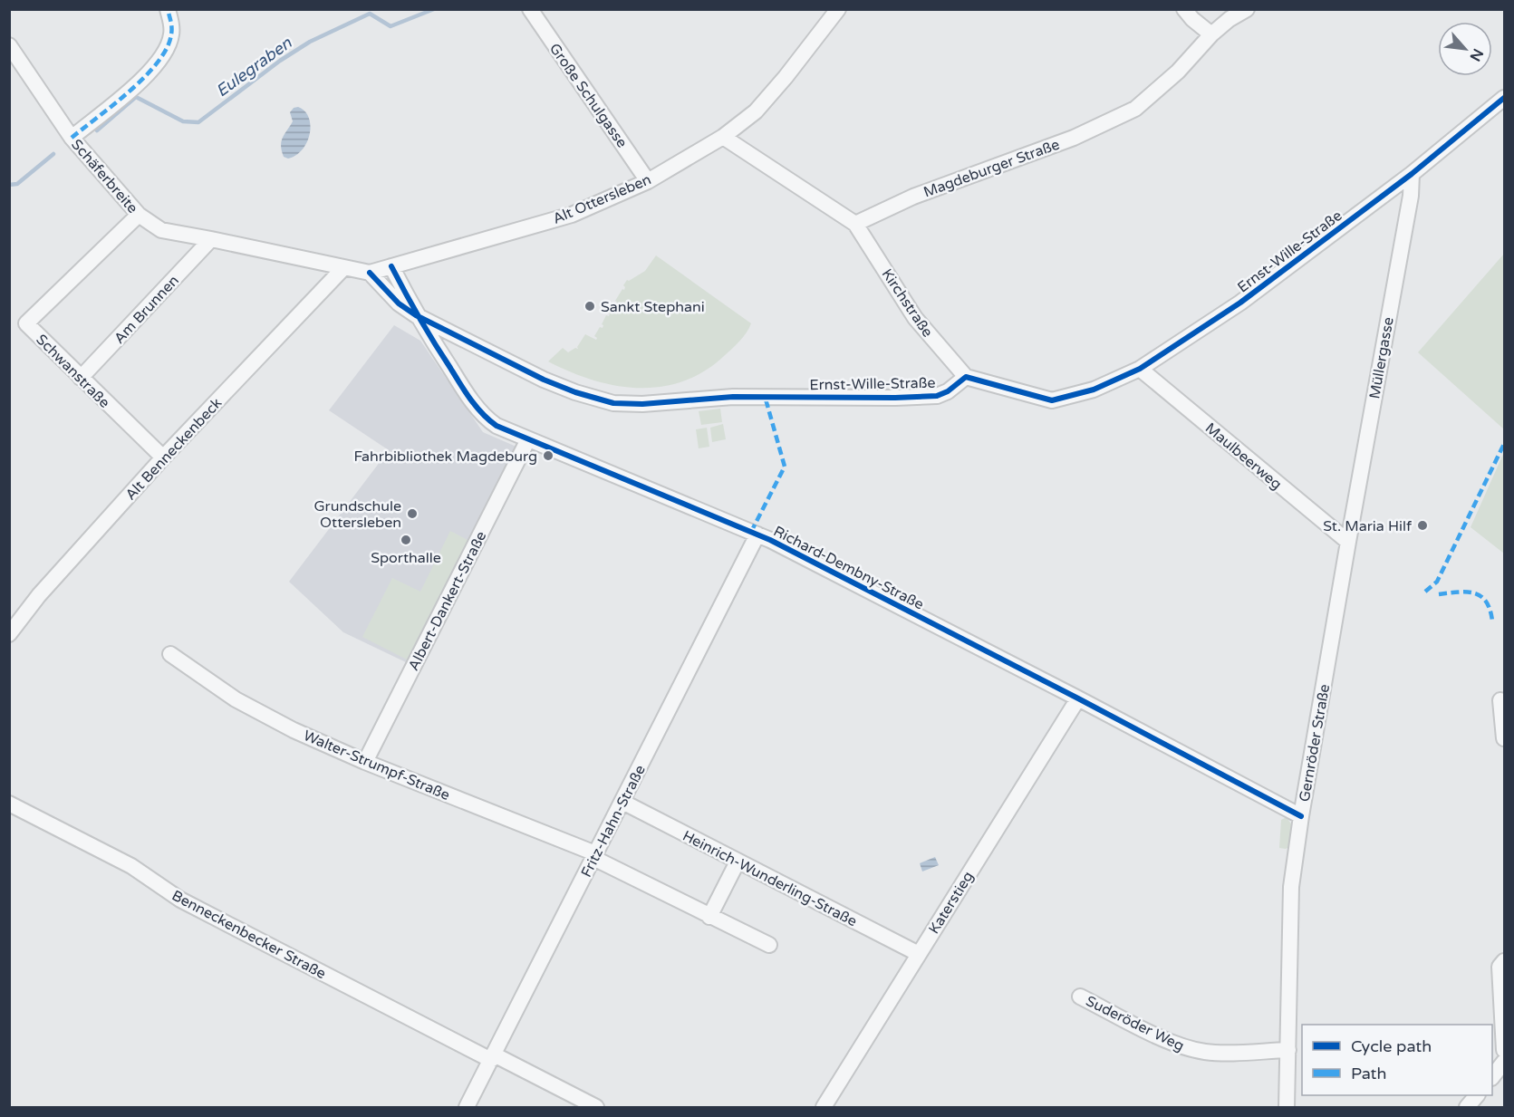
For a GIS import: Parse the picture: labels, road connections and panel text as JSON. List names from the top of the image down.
{
  "streets": {
    "street": [
      "Große Schulgasse",
      "Magdeburger Straße",
      "Schäferbreite",
      "Alt Ottersleben",
      "Ernst-Wille-Straße",
      "Kirchstraße",
      "Am Brunnen",
      "Müllergasse",
      "Schwanstraße",
      "Alt Benneckenbeck",
      "Maulbeerweg",
      "Richard-Dembny-Straße",
      "Albert-Dankert-Straße",
      "Gernröder Straße",
      "Walter-Strumpf-Straße",
      "Fritz-Hahn-Straße",
      "Heinrich-Wunderling-Straße",
      "Katerstieg",
      "Benneckenbecker Straße",
      "Suderöder Weg"
    ]
  },
  "crossings": [
    ["Große Schulgasse", "Alt Ottersleben"],
    ["Magdeburger Straße", "Kirchstraße"],
    ["Schäferbreite", "Alt Ottersleben"],
    ["Schäferbreite", "Am Brunnen"],
    ["Schäferbreite", "Schwanstraße"],
    ["Schäferbreite", "Alt Benneckenbeck"],
    ["Schäferbreite", "Richard-Dembny-Straße"],
    ["Alt Ottersleben", "Richard-Dembny-Straße"],
    ["Ernst-Wille-Straße", "Kirchstraße"],
    ["Ernst-Wille-Straße", "Müllergasse"],
    ["Ernst-Wille-Straße", "Maulbeerweg"],
    ["Ernst-Wille-Straße", "Richard-Dembny-Straße"],
    ["Am Brunnen", "Schwanstraße"],
    ["Müllergasse", "Maulbeerweg"],
    ["Müllergasse", "Gernröder Straße"],
    ["Schwanstraße", "Alt Benneckenbeck"],
    ["Maulbeerweg", "Gernröder Straße"],
    ["Richard-Dembny-Straße", "Albert-Dankert-Straße"],
    ["Richard-Dembny-Straße", "Gernröder Straße"],
    ["Richard-Dembny-Straße", "Fritz-Hahn-Straße"],
    ["Richard-Dembny-Straße", "Katerstieg"],
    ["Albert-Dankert-Straße", "Walter-Strumpf-Straße"],
    ["Gernröder Straße", "Suderöder Weg"],
    ["Walter-Strumpf-Straße", "Fritz-Hahn-Straße"],
    ["Fritz-Hahn-Straße", "Heinrich-Wunderling-Straße"],
    ["Fritz-Hahn-Straße", "Benneckenbecker Straße"],
    ["Heinrich-Wunderling-Straße", "Katerstieg"]
  ],
  "water": ["Eulegraben"],
  "places": [
    "Sankt Stephani",
    "Fahrbibliothek Magdeburg",
    "Grundschule Ottersleben",
    "St. Maria Hilf",
    "Sporthalle"
  ],
  "legend": ["Cycle path", "Path"],
  "north": "bottom right"
}
